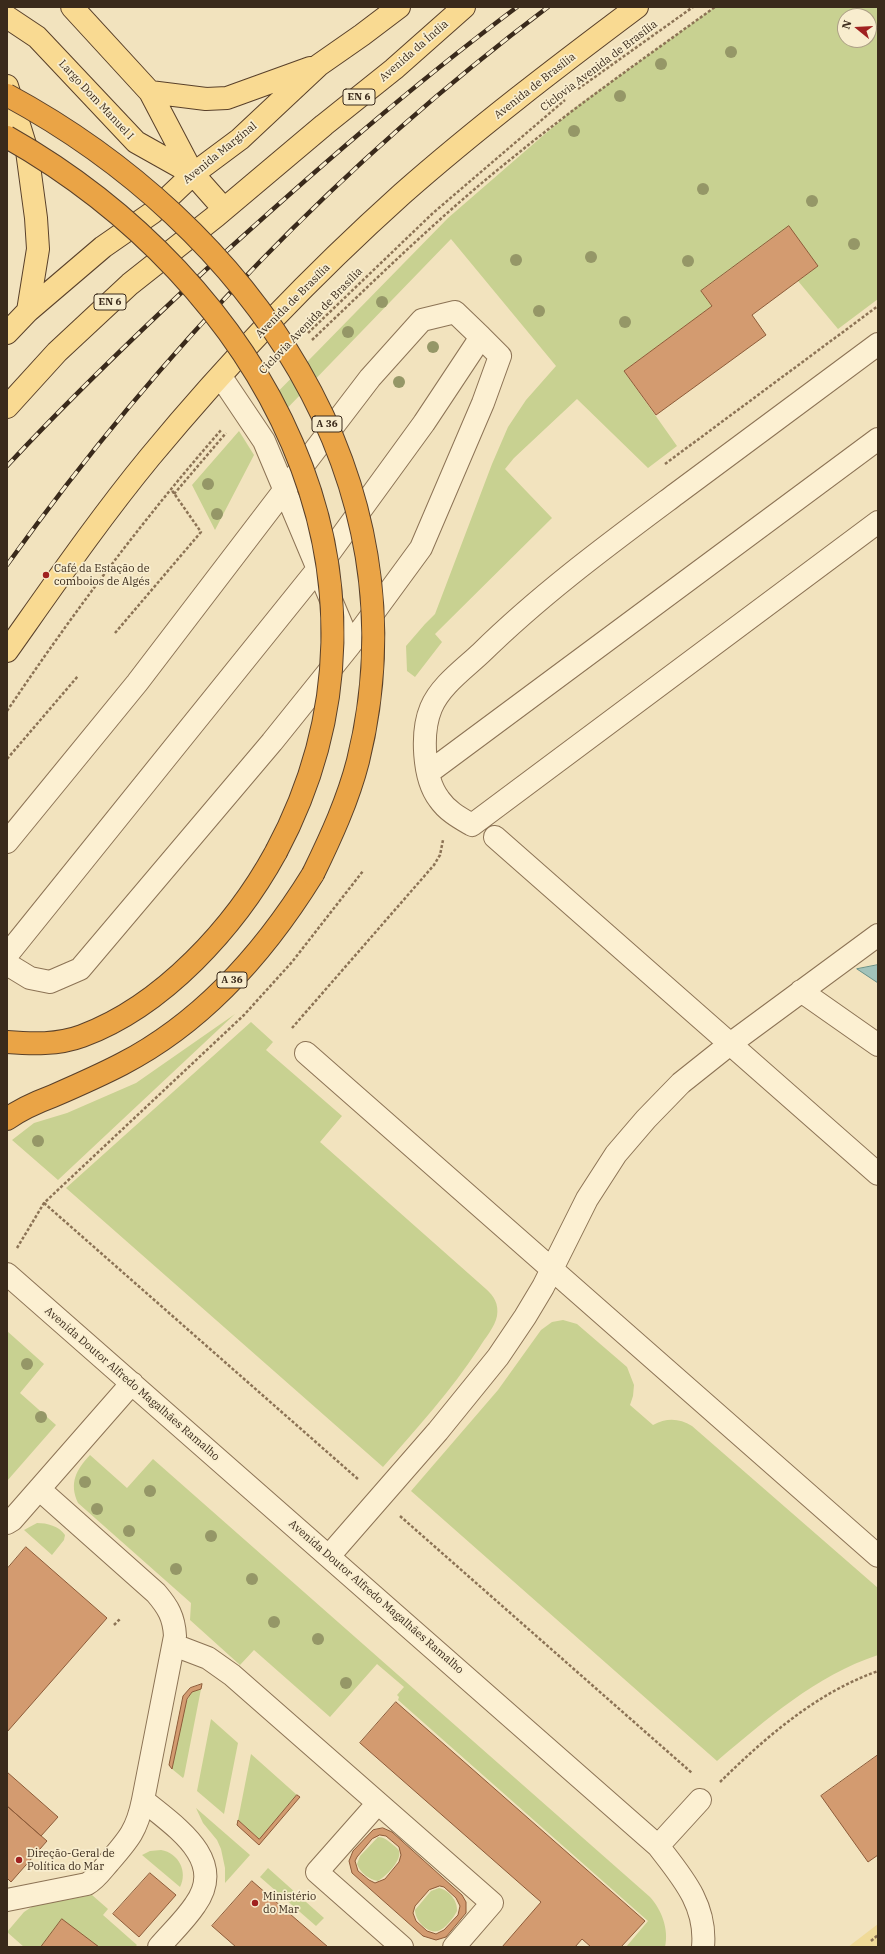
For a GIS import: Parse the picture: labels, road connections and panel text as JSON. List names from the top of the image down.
{
  "streets": {
    "highway": ["A 36"],
    "main road": [
      "Avenida da Índia",
      "Avenida de Brasília",
      "EN 6",
      "Largo Dom Manuel I",
      "Avenida Marginal"
    ],
    "street": ["Avenida Doutor Alfredo Magalhães Ramalho"],
    "path": ["Ciclovia Avenida de Brasília"]
  },
  "crossings": [
    ["Avenida da Índia", "EN 6"],
    ["Largo Dom Manuel I", "Avenida Marginal"]
  ],
  "places": ["Café da Estação de comboios de Algés", "Direção-Geral de Política do Mar", "Ministério do Mar"],
  "north": "left"
}
